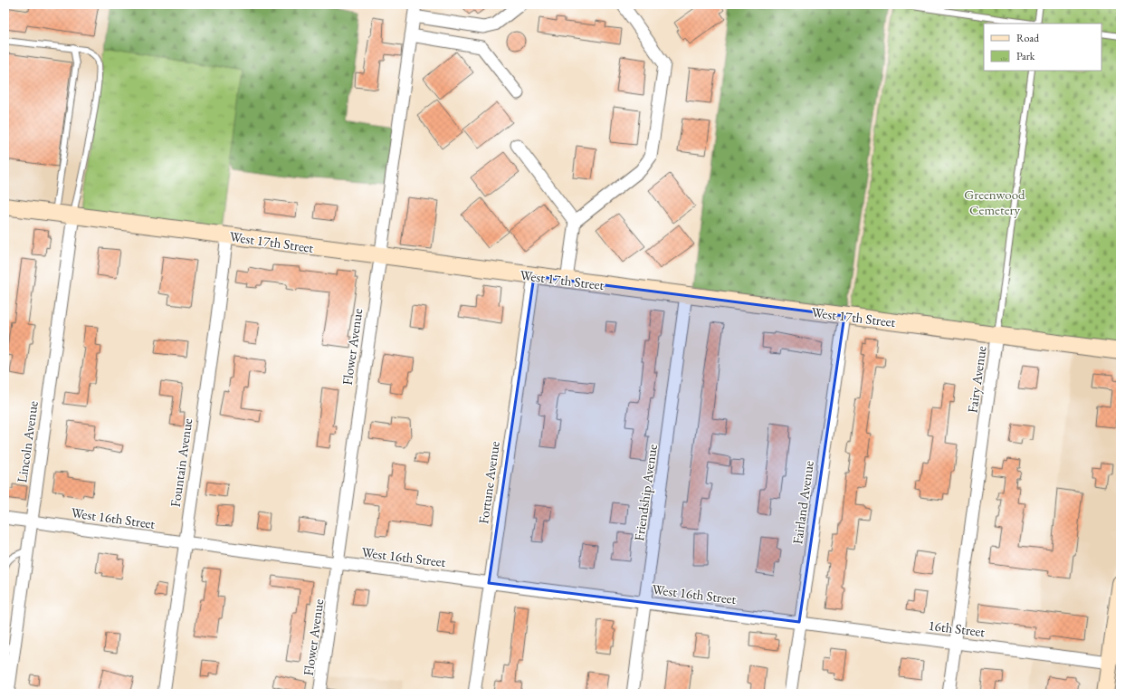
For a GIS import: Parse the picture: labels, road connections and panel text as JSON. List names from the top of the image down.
{
  "streets": {
    "main road": ["West 17th Street"],
    "street": [
      "Flower Avenue",
      "Fairy Avenue",
      "Lincoln Avenue",
      "Fountain Avenue",
      "Fortune Avenue",
      "Friendship Avenue",
      "Fairland Avenue",
      "West 16th Street",
      "16th Street"
    ]
  },
  "crossings": [
    ["West 17th Street", "Flower Avenue"],
    ["West 17th Street", "Fairy Avenue"],
    ["West 17th Street", "Lincoln Avenue"],
    ["West 17th Street", "Fountain Avenue"],
    ["West 17th Street", "Fortune Avenue"],
    ["West 17th Street", "Friendship Avenue"],
    ["West 17th Street", "Fairland Avenue"],
    ["Flower Avenue", "West 16th Street"],
    ["Fairy Avenue", "16th Street"],
    ["Lincoln Avenue", "West 16th Street"],
    ["Fountain Avenue", "West 16th Street"],
    ["Fortune Avenue", "West 16th Street"],
    ["Friendship Avenue", "West 16th Street"],
    ["Fairland Avenue", "West 16th Street"],
    ["Fairland Avenue", "16th Street"],
    ["West 16th Street", "16th Street"]
  ],
  "parks": ["Greenwood Cemetery"],
  "legend": ["Road", "Park"]
}
